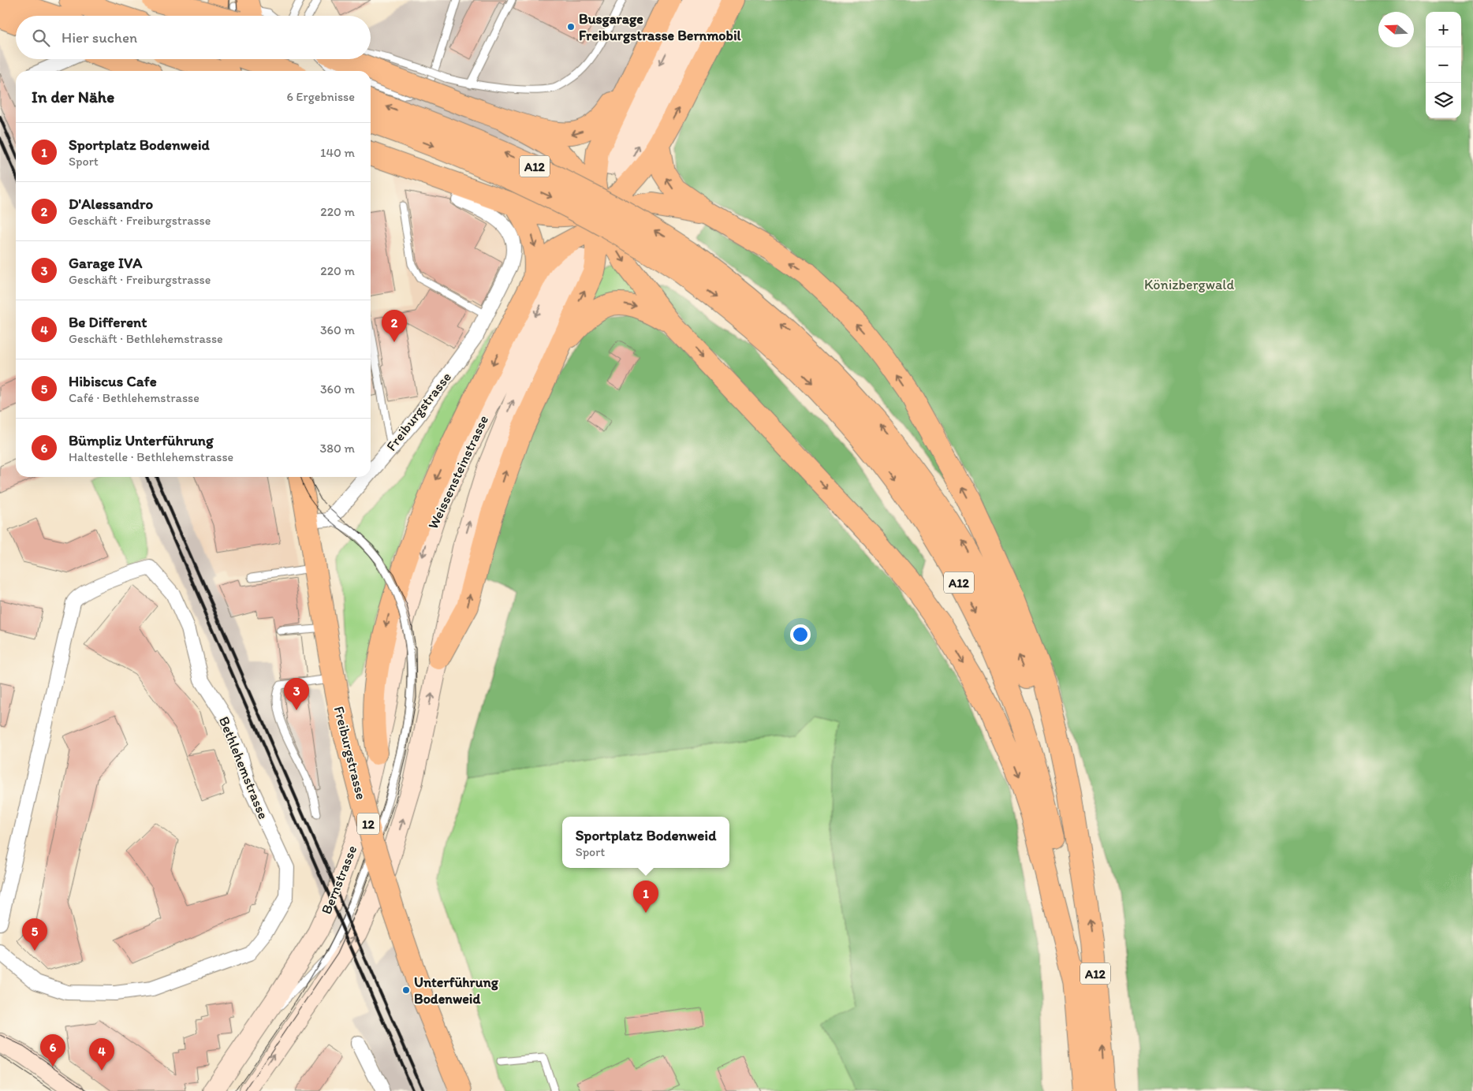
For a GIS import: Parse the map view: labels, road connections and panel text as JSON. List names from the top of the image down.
{
  "streets": {
    "main road": [
      "A12",
      "Freiburgstrasse",
      "Weissensteinstrasse",
      "12",
      "Bernstrasse"
    ],
    "street": ["Bethlehemstrasse"]
  },
  "crossings": [
    ["Weissensteinstrasse", "Bernstrasse"]
  ],
  "parks": ["Könizbergwald"],
  "places": ["Busgarage Freiburgstrasse Bernmobil", "Unterführung Bodenweid"],
  "north": "left",
  "page": {
    "map_buttons": ["+", "−"],
    "search": "Hier suchen",
    "heading": ["In der Nähe", "6 Ergebnisse"],
    "list": [
      {
        "mark": "1",
        "name": "Sportplatz Bodenweid",
        "note": "Sport",
        "value": "140 m"
      },
      {
        "mark": "2",
        "name": "D'Alessandro",
        "note": "Geschäft · Freiburgstrasse",
        "value": "220 m"
      },
      {
        "mark": "3",
        "name": "Garage IVA",
        "note": "Geschäft · Freiburgstrasse",
        "value": "220 m"
      },
      {
        "mark": "4",
        "name": "Be Different",
        "note": "Geschäft · Bethlehemstrasse",
        "value": "360 m"
      },
      {
        "mark": "5",
        "name": "Hibiscus Cafe",
        "note": "Café · Bethlehemstrasse",
        "value": "360 m"
      },
      {
        "mark": "6",
        "name": "Bümpliz Unterführung",
        "note": "Haltestelle · Bethlehemstrasse",
        "value": "380 m"
      }
    ],
    "pins": [
      "2",
      "3",
      "1",
      "5",
      "6",
      "4"
    ],
    "popup": ["Sportplatz Bodenweid", "Sport"]
  }
}
